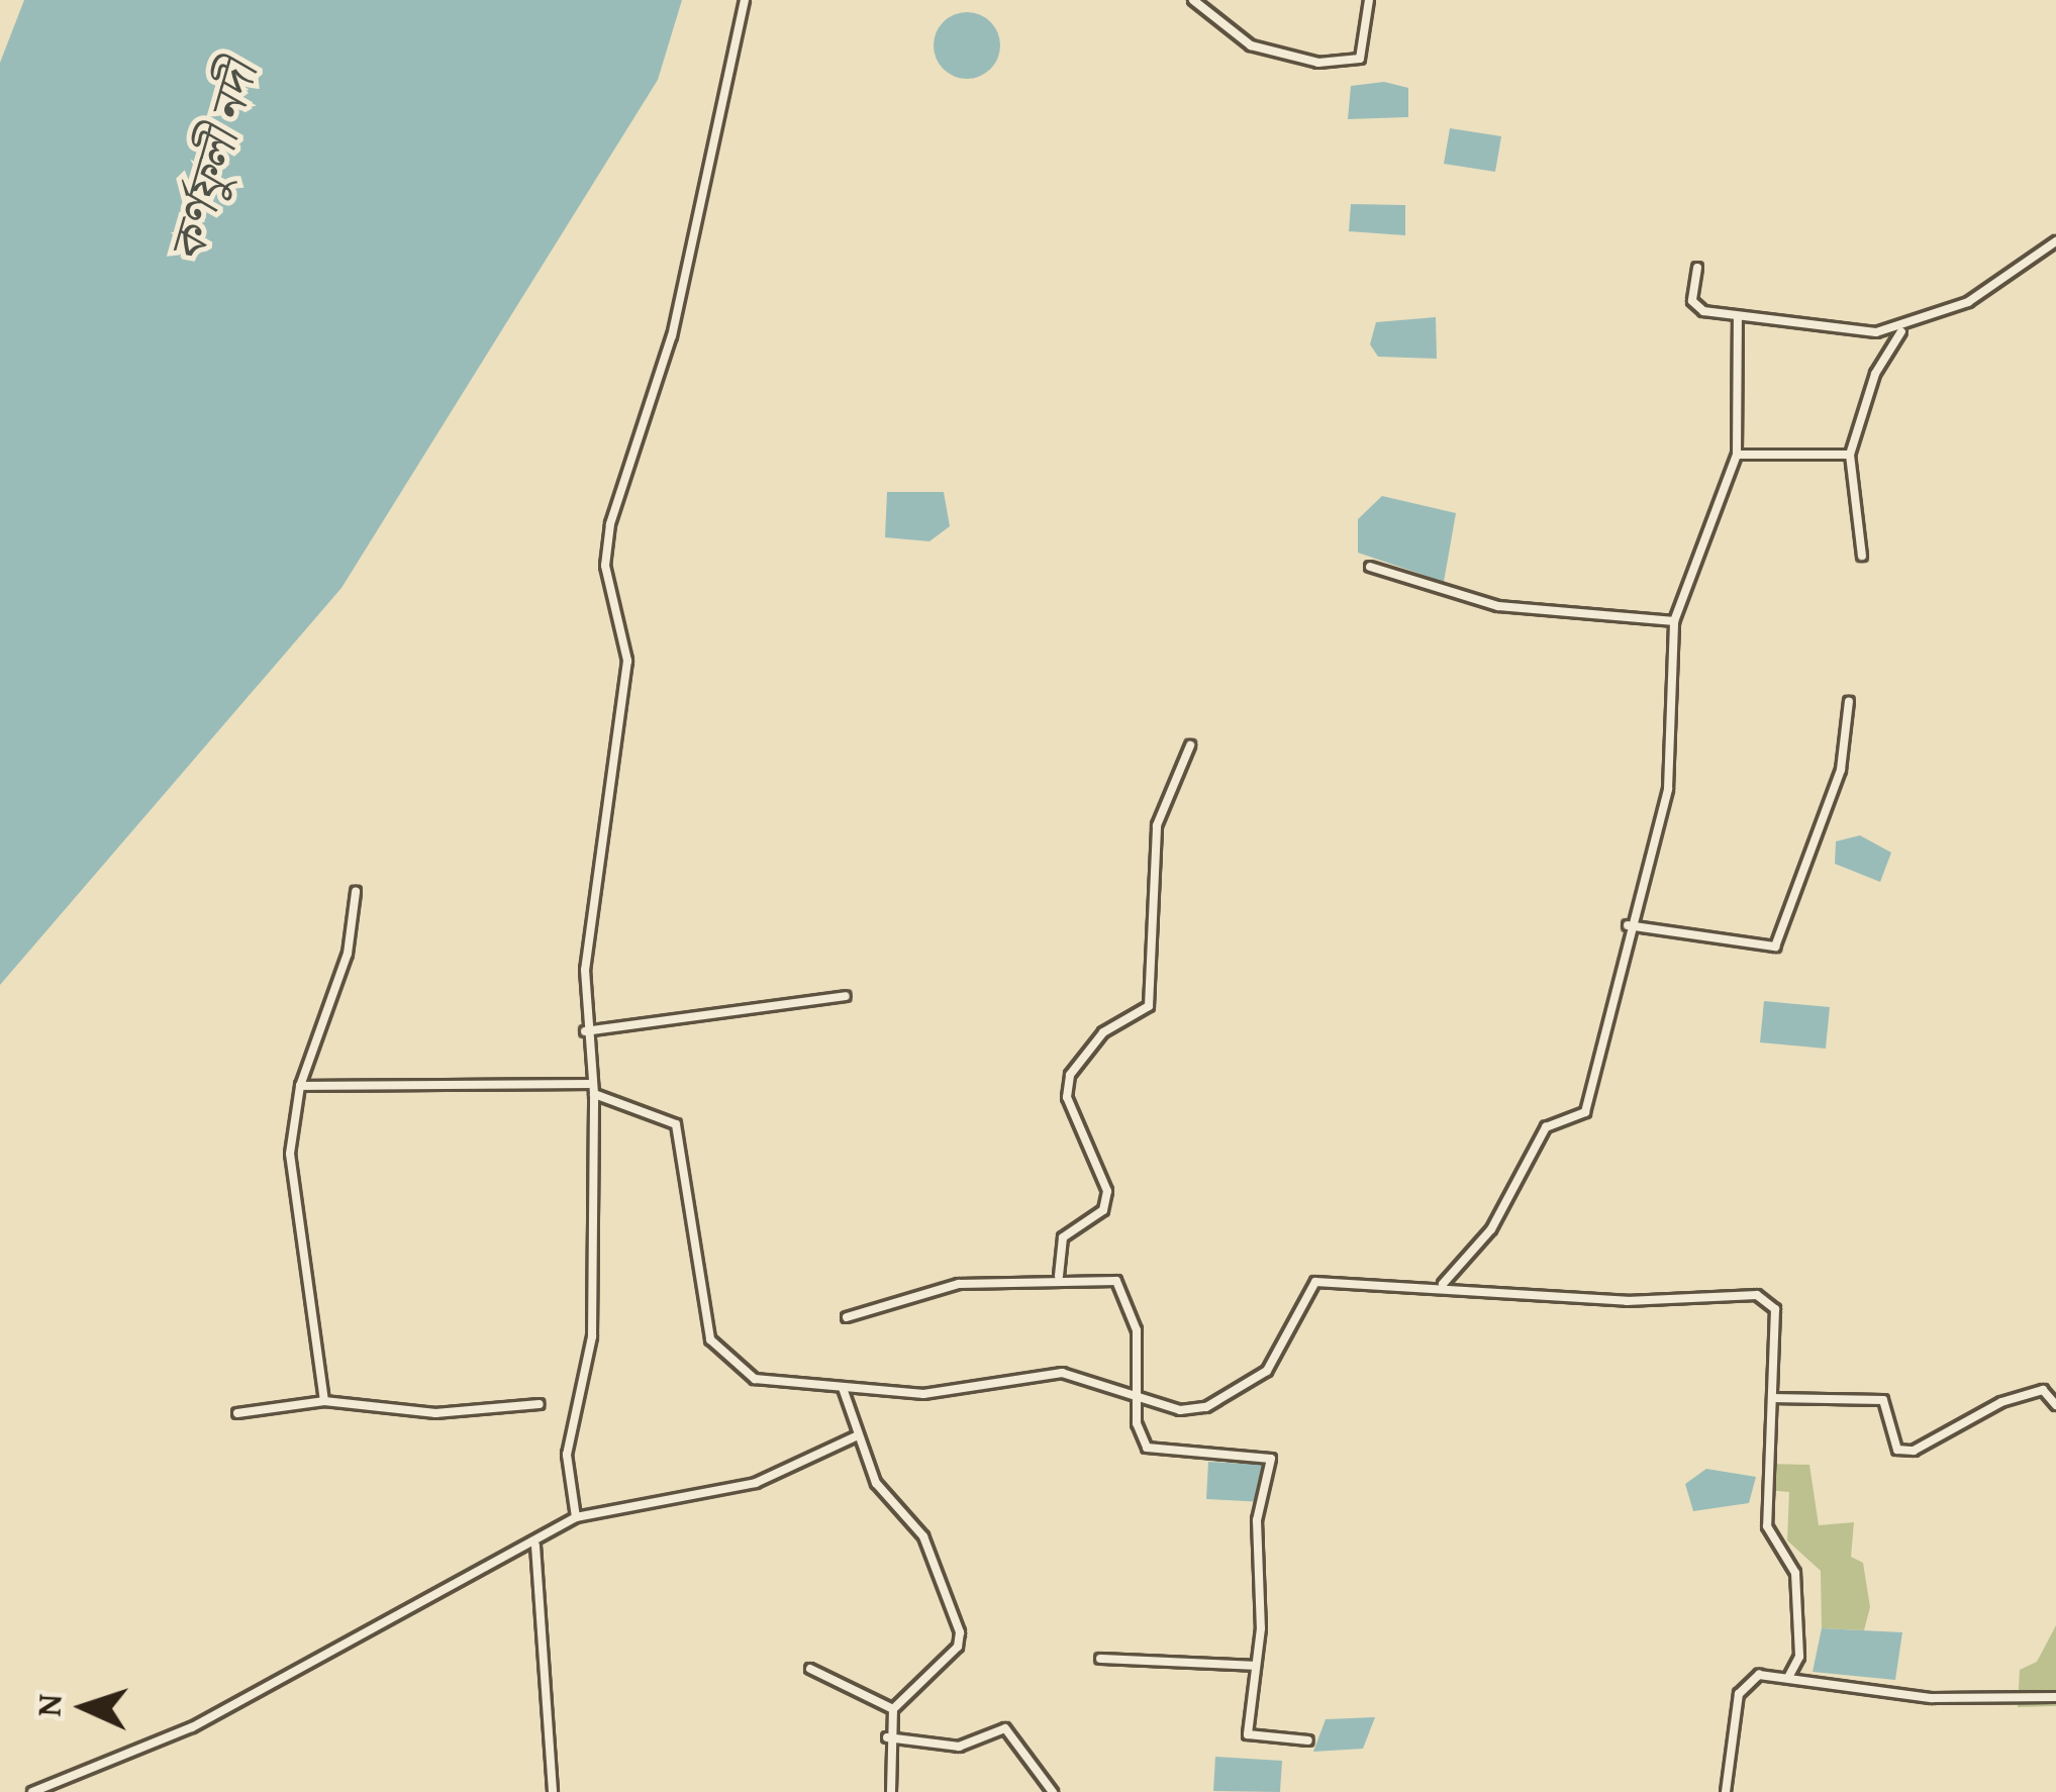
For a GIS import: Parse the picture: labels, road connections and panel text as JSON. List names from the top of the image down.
{
  "water": ["কর্ণফুলী নদী"],
  "north": "left"
}
